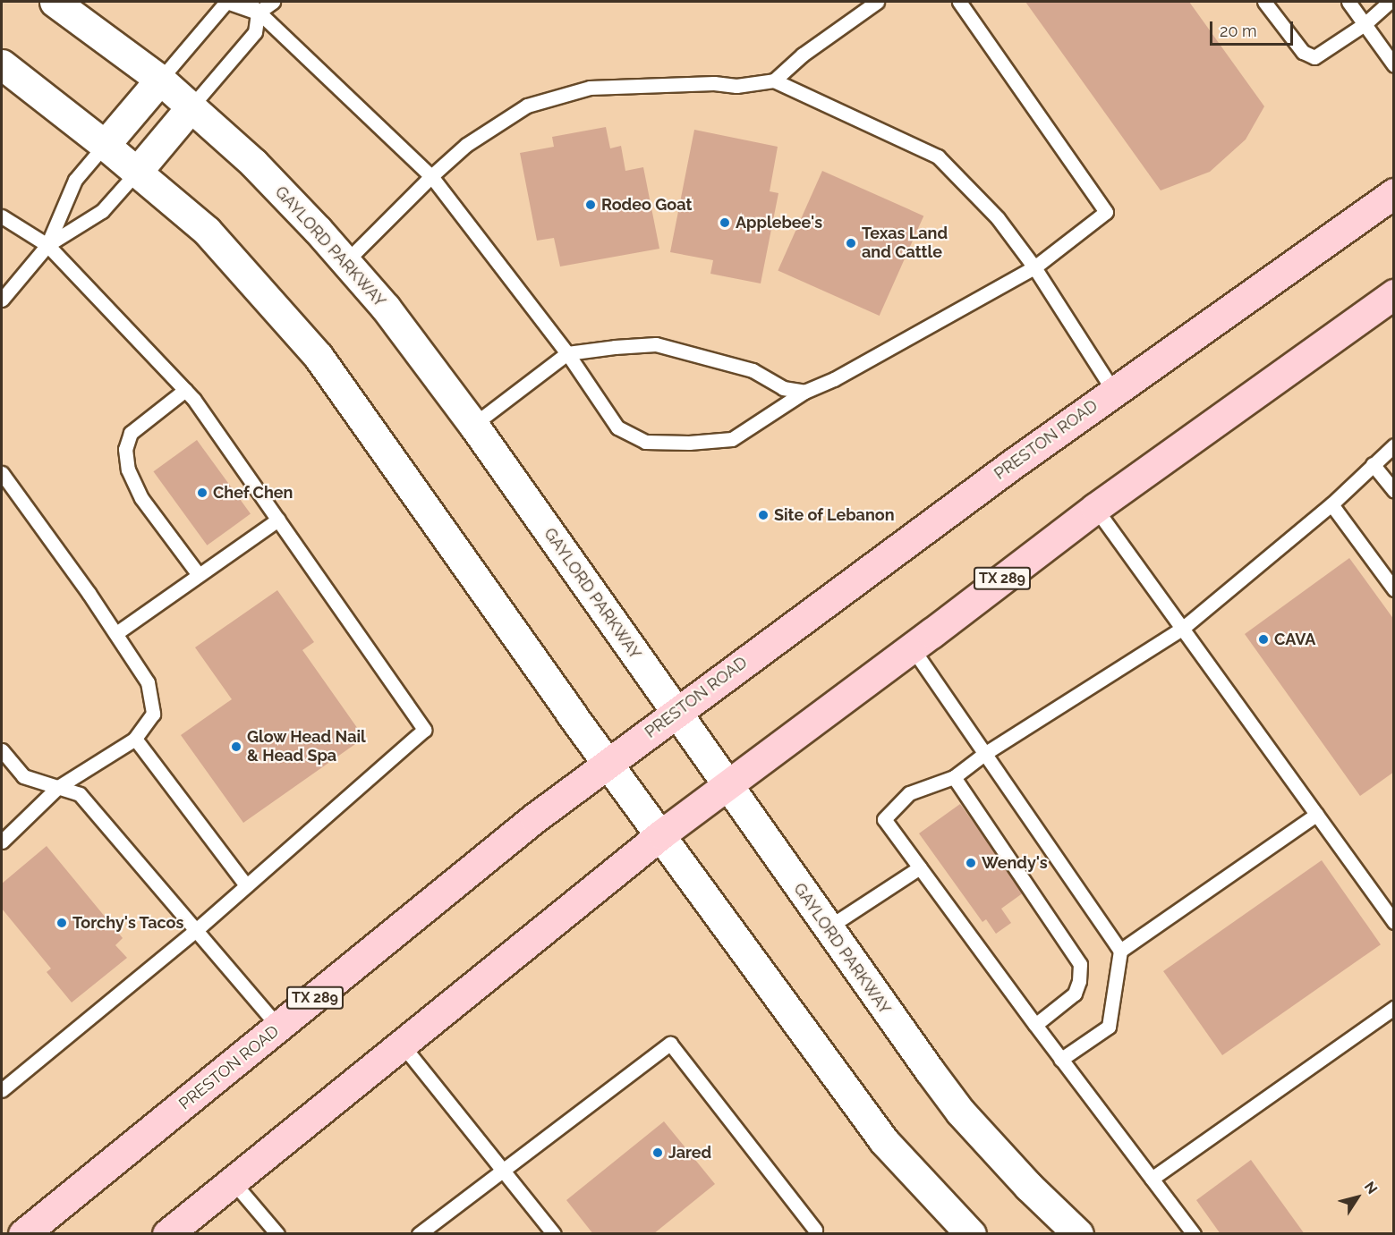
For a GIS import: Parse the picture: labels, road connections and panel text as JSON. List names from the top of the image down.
{
  "streets": {
    "main road": ["PRESTON ROAD", "TX 289"],
    "street": ["GAYLORD PARKWAY"]
  },
  "crossings": [
    ["GAYLORD PARKWAY", "PRESTON ROAD"],
    ["GAYLORD PARKWAY", "TX 289"]
  ],
  "places": [
    "Rodeo Goat",
    "Applebee's",
    "Texas Land and Cattle",
    "Chef Chen",
    "Site of Lebanon",
    "CAVA",
    "Glow Head Nail & Head Spa",
    "Wendy's",
    "Torchy's Tacos",
    "Jared"
  ],
  "scale_bar": "20 m",
  "north": "top right"
}
